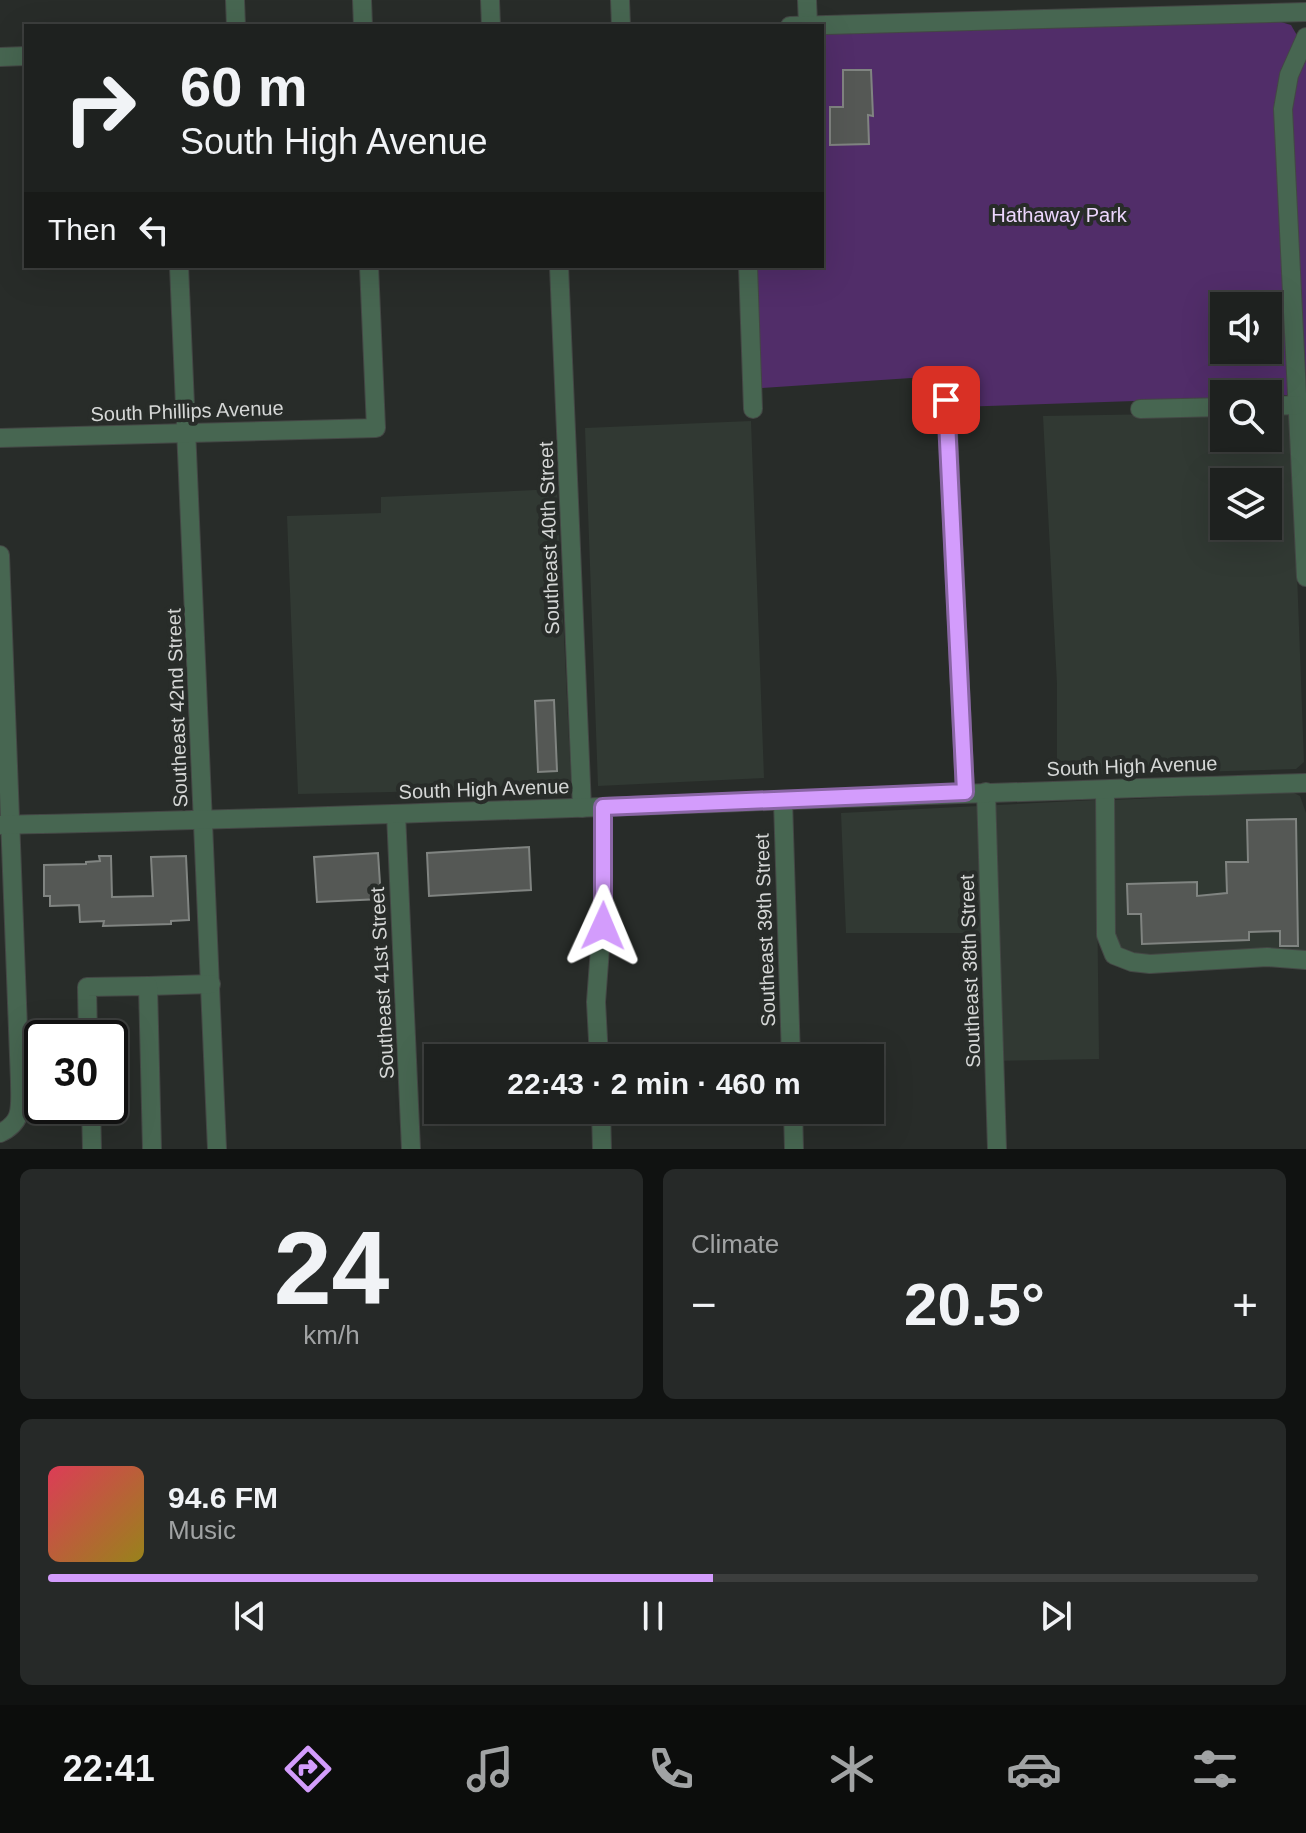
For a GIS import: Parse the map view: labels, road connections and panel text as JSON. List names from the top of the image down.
{
  "streets": {
    "street": [
      "South Phillips Avenue",
      "Southeast 40th Street",
      "Southeast 42nd Street",
      "South High Avenue",
      "Southeast 39th Street",
      "Southeast 38th Street",
      "Southeast 41st Street"
    ]
  },
  "crossings": [
    ["South Phillips Avenue", "Southeast 42nd Street"],
    ["Southeast 40th Street", "South High Avenue"],
    ["Southeast 42nd Street", "South High Avenue"],
    ["South High Avenue", "Southeast 39th Street"],
    ["South High Avenue", "Southeast 38th Street"],
    ["South High Avenue", "Southeast 41st Street"]
  ],
  "parks": ["Hathaway Park"],
  "page": {
    "turn": ["60 m", "South High Avenue"],
    "then": "Then",
    "limit": "30",
    "trip": "22:43 · 2 min · 460 m",
    "tile": [
      ["24", "km/h"],
      "Climate"
    ],
    "heat": ["−", "20.5°", "+"],
    "song": ["94.6 FM", "Music"],
    "tabs": "22:41"
  }
}
